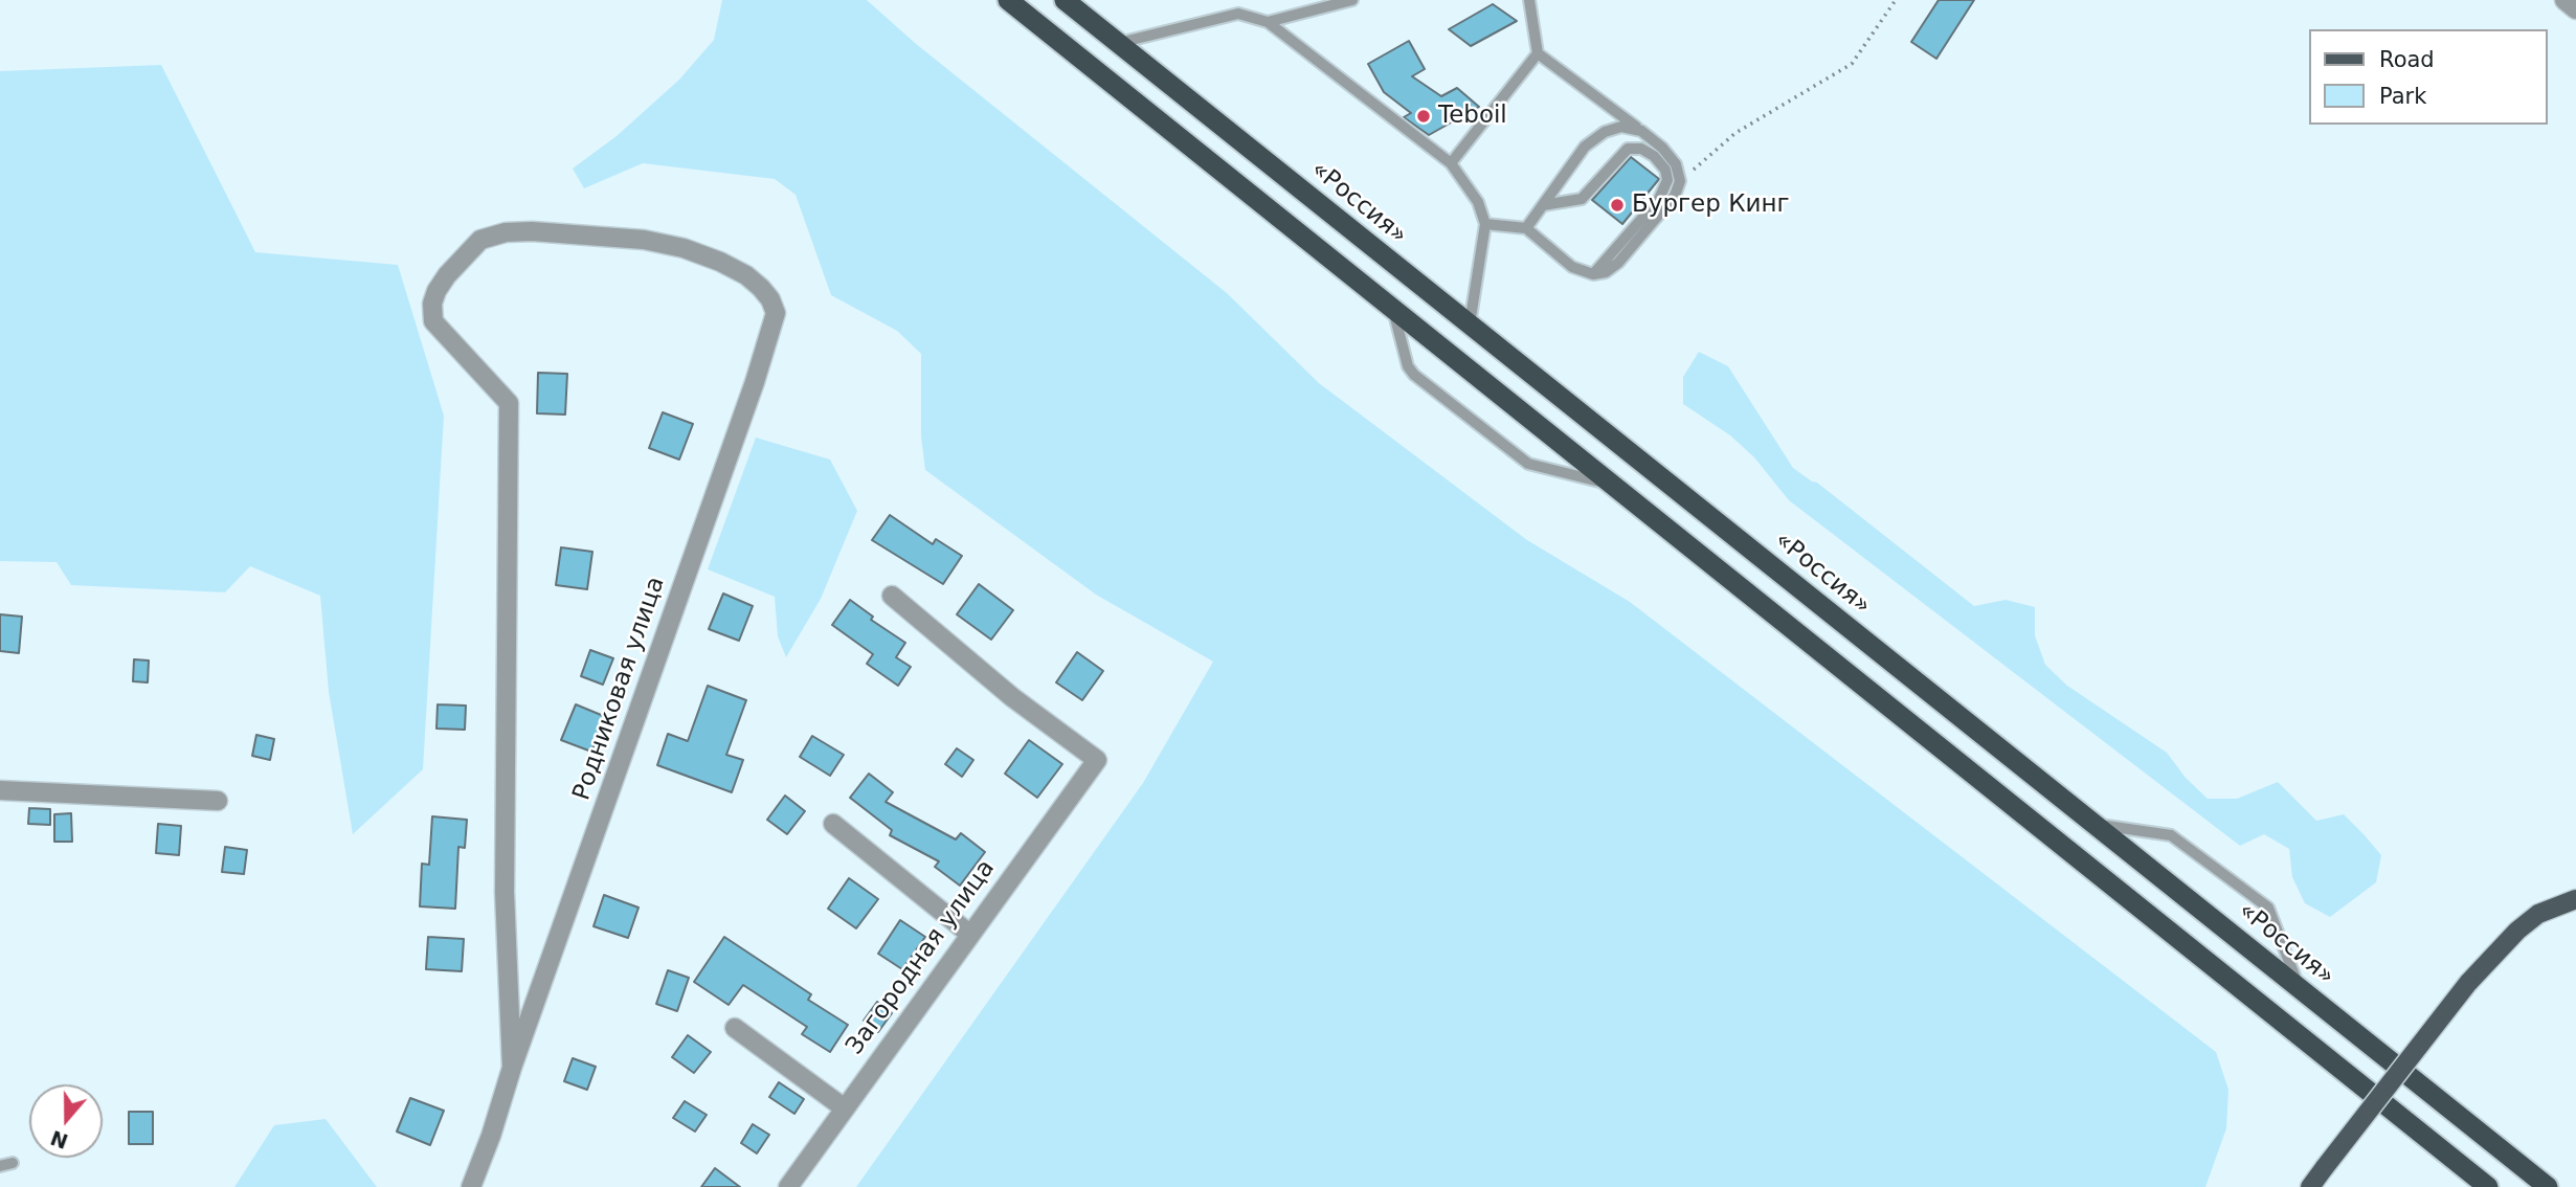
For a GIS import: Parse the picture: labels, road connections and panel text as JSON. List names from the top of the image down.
{
  "streets": {
    "highway": ["«Россия»"],
    "street": ["Родниковая улица", "Загородная улица"]
  },
  "places": ["Teboil", "Бургер Кинг"],
  "legend": ["Road", "Park"],
  "north": "bottom"
}
